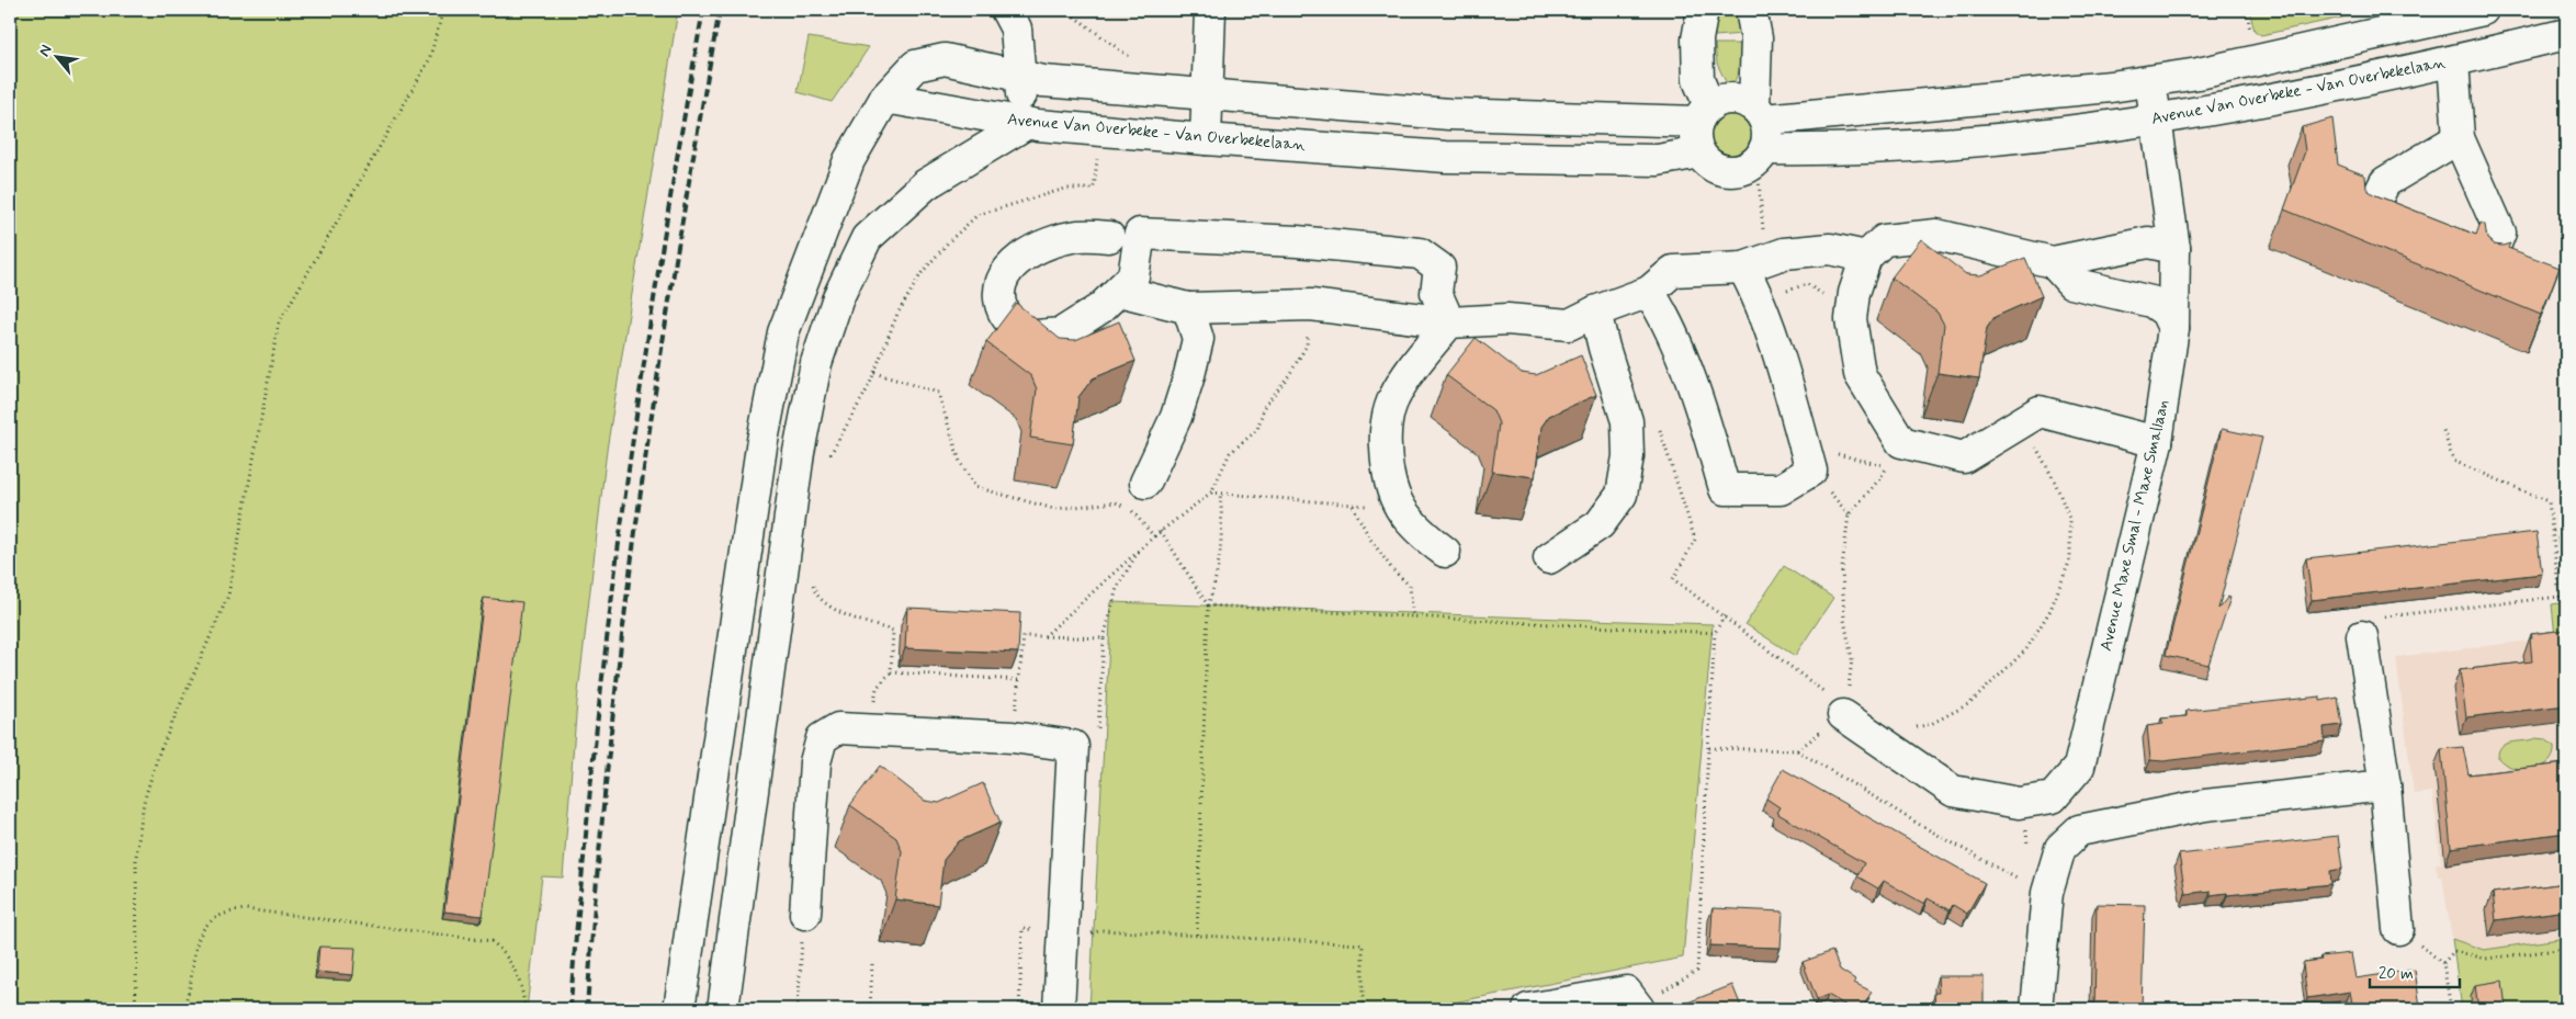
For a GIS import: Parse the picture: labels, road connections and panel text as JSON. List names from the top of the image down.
{
  "streets": {
    "street": ["Avenue Van Overbeke - Van Overbekelaan", "Avenue Maxe Smal - Maxe Smallaan"]
  },
  "crossings": [
    ["Avenue Van Overbeke - Van Overbekelaan", "Avenue Maxe Smal - Maxe Smallaan"]
  ],
  "scale_bar": "20 m",
  "north": "top left"
}
